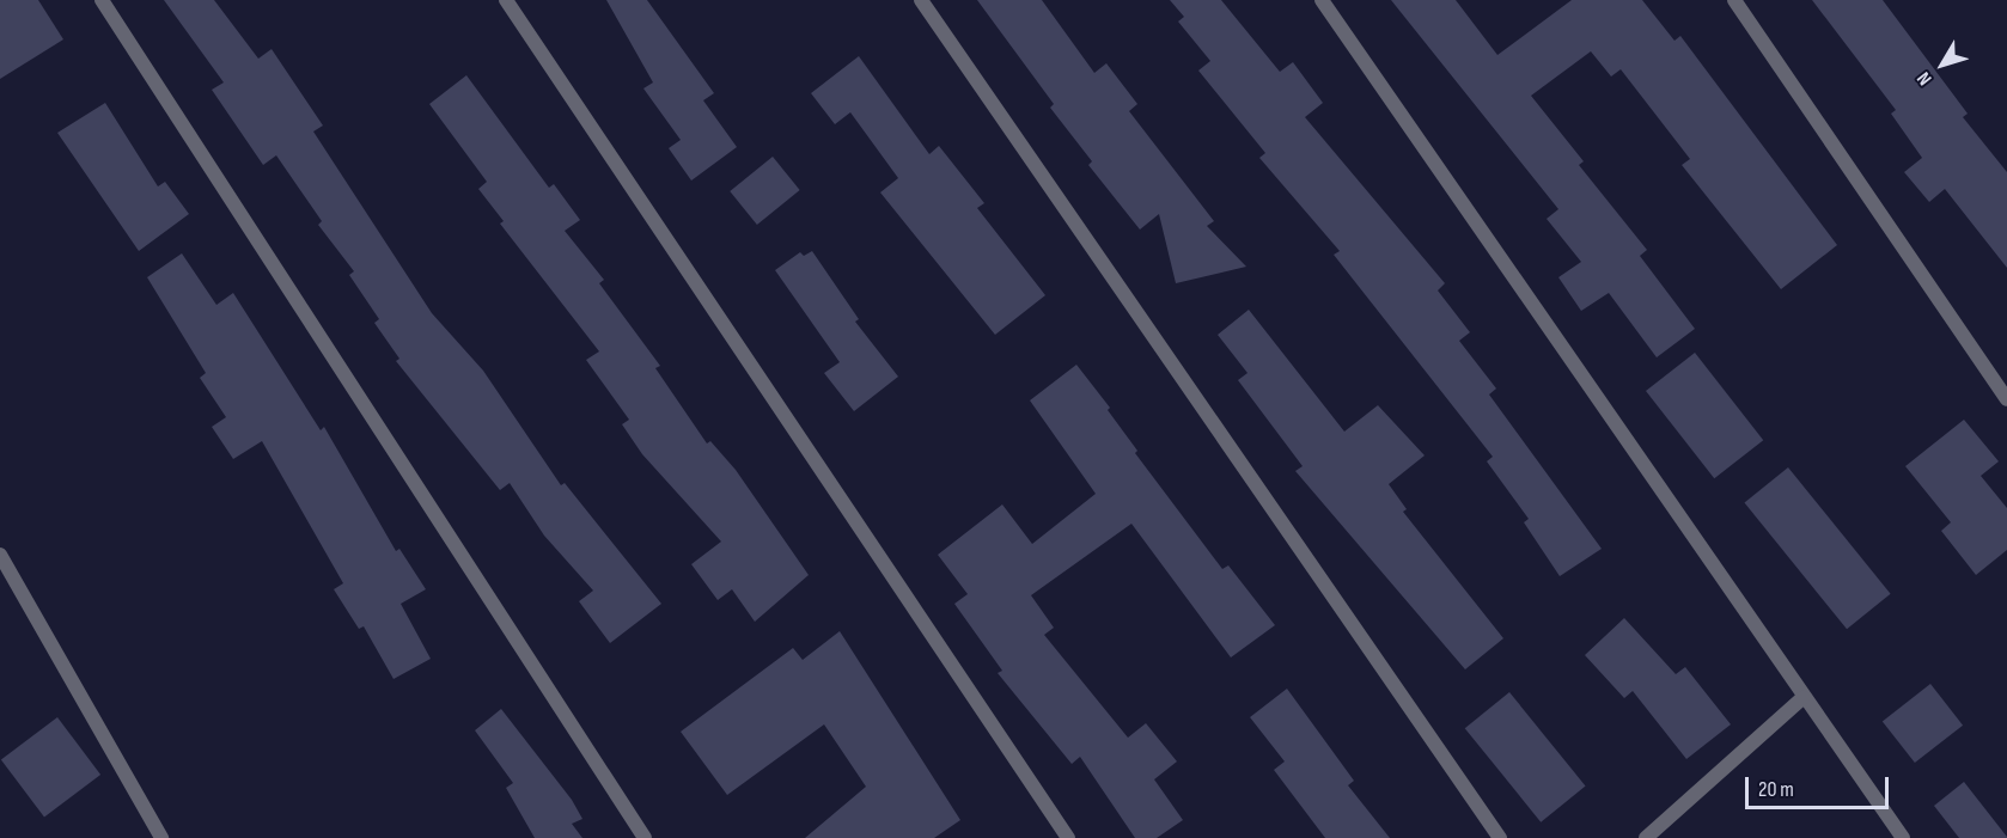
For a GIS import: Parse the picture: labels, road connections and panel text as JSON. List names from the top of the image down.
{
  "scale_bar": "20 m",
  "north": "bottom left"
}
